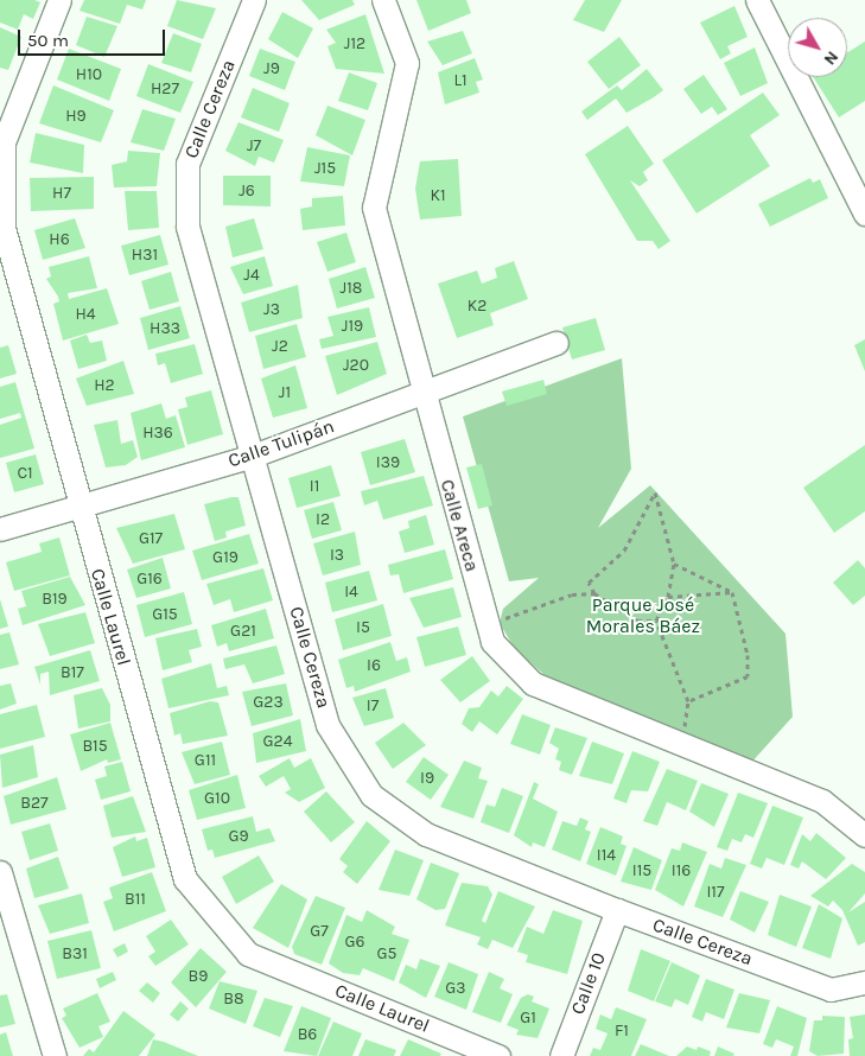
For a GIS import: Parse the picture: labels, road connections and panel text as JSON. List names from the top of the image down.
{
  "streets": {
    "street": [
      "Calle Cereza",
      "Calle Tulipán",
      "Calle Areca",
      "Calle Laurel",
      "Calle 10"
    ]
  },
  "crossings": [
    ["Calle Cereza", "Calle Tulipán"],
    ["Calle Cereza", "Calle 10"],
    ["Calle Tulipán", "Calle Areca"],
    ["Calle Tulipán", "Calle Laurel"]
  ],
  "parks": ["Parque José Morales Báez"],
  "house_numbers": [
    "J12",
    "J9",
    "H10",
    "L1",
    "H27",
    "H9",
    "J7",
    "J15",
    "J6",
    "H7",
    "K1",
    "H6",
    "H31",
    "J4",
    "J18",
    "K2",
    "J3",
    "H4",
    "J19",
    "H33",
    "J2",
    "J20",
    "H2",
    "J1",
    "H36",
    "I39",
    "C1",
    "I1",
    "I2",
    "G17",
    "I3",
    "G19",
    "G16",
    "I4",
    "B19",
    "G15",
    "I5",
    "G21",
    "I6",
    "B17",
    "G23",
    "I7",
    "G24",
    "B15",
    "G11",
    "I9",
    "G10",
    "B27",
    "G9",
    "I14",
    "I15",
    "I16",
    "I17",
    "B11",
    "G7",
    "G6",
    "B31",
    "G5",
    "B9",
    "G3",
    "B8",
    "G1",
    "F1",
    "B6"
  ],
  "scale_bar": "50 m",
  "north": "bottom right"
}
